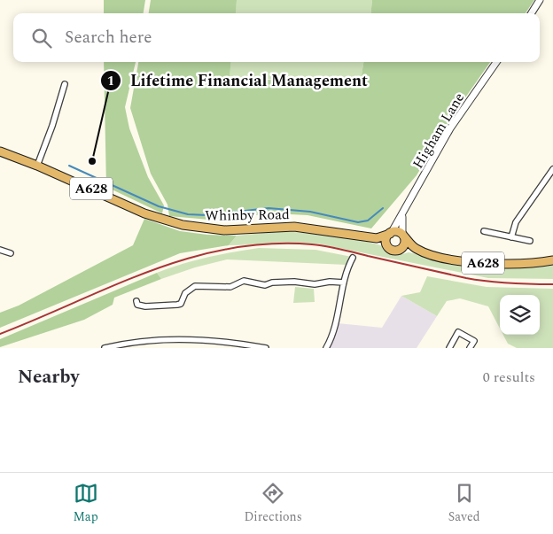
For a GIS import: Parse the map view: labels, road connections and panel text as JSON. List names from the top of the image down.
{
  "streets": {
    "highway": ["A628", "Whinby Road"],
    "street": ["Higham Lane"]
  },
  "crossings": [
    ["Higham Lane", "Whinby Road"]
  ],
  "places": ["Lifetime Financial Management"],
  "page": {
    "search": "Search here",
    "heading": ["Nearby", "0 results"],
    "nav": ["Map", "Directions", "Saved"]
  }
}
